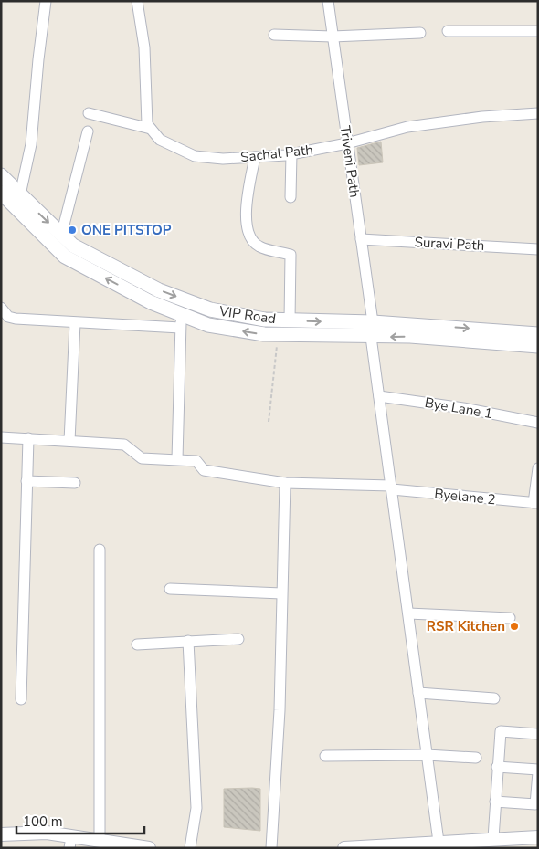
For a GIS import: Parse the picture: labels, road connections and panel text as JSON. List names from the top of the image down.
{
  "streets": {
    "main road": ["VIP Road"],
    "street": [
      "Sachal Path",
      "Triveni Path",
      "Suravi Path",
      "Bye Lane 1",
      "Byelane 2"
    ]
  },
  "crossings": [
    ["Sachal Path", "Triveni Path"],
    ["Triveni Path", "Suravi Path"],
    ["Triveni Path", "VIP Road"],
    ["Triveni Path", "Bye Lane 1"],
    ["Triveni Path", "Byelane 2"]
  ],
  "places": ["ONE PITSTOP", "RSR Kitchen"],
  "scale_bar": "100 m"
}
